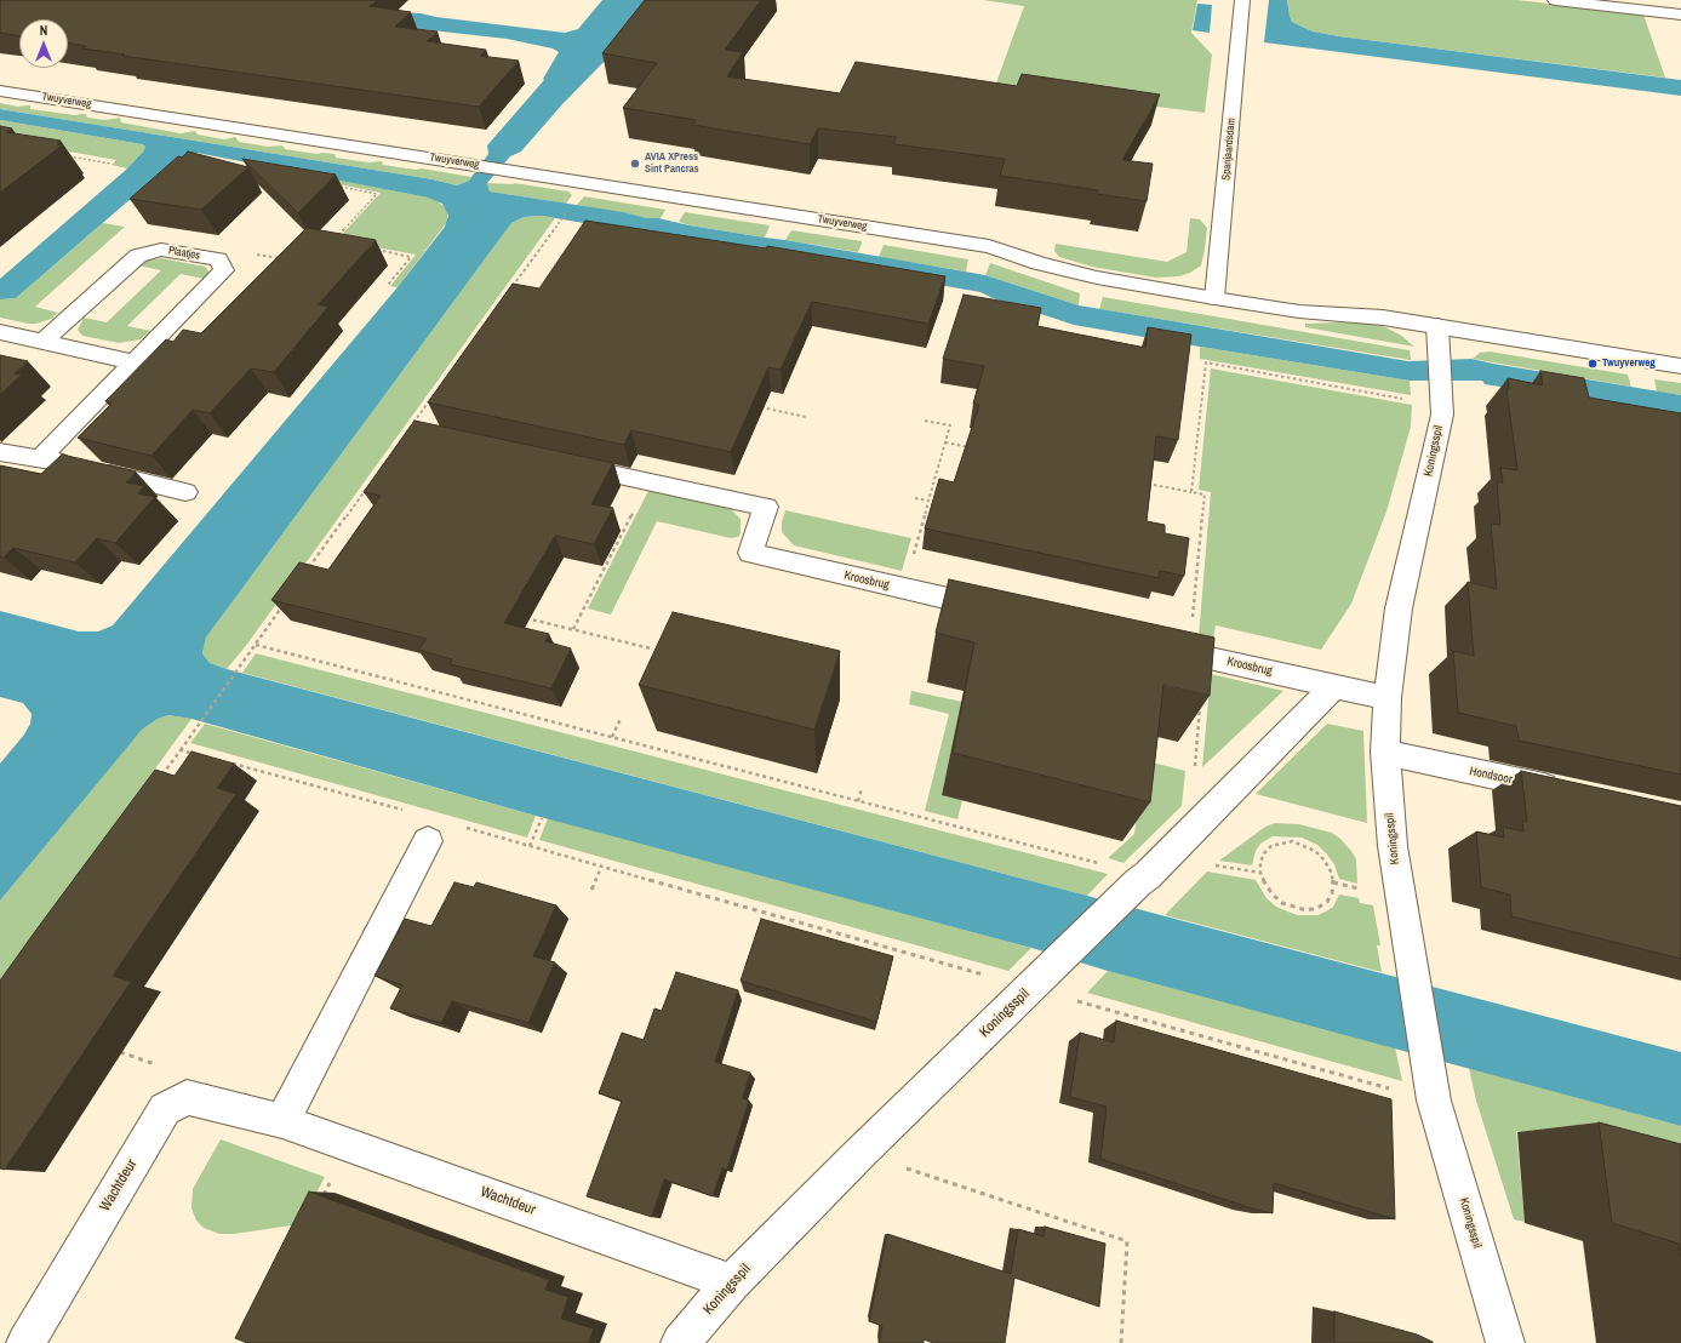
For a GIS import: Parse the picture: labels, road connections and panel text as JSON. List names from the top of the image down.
{
  "streets": {
    "street": [
      "Twuyverweg",
      "Spanjaardsdam",
      "Plaatjes",
      "Koningsspil",
      "Kroosbrug",
      "Hondsoor",
      "Wachtdeur"
    ]
  },
  "crossings": [
    ["Twuyverweg", "Spanjaardsdam"],
    ["Twuyverweg", "Koningsspil"],
    ["Koningsspil", "Kroosbrug"],
    ["Koningsspil", "Hondsoor"],
    ["Koningsspil", "Wachtdeur"]
  ],
  "places": ["AVIA XPress Sint Pancras", "Twuyverweg"],
  "north": "top"
}
